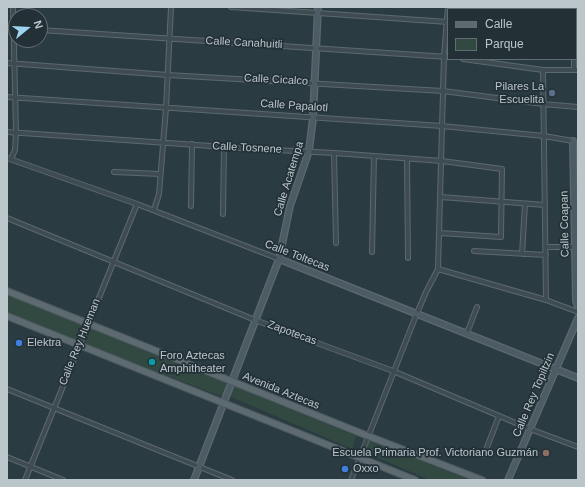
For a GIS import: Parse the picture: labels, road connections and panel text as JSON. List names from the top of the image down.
{
  "streets": {
    "main road": ["Avenida Aztecas"],
    "street": [
      "Calle Canahuitli",
      "Calle Cicalco",
      "Calle Papalotl",
      "Calle Tosnene",
      "Calle Acatempa",
      "Calle Coapan",
      "Calle Toltecas",
      "Zapotecas",
      "Calle Rey Hueman",
      "Calle Rey Topiltzin"
    ]
  },
  "crossings": [
    ["Calle Canahuitli", "Calle Acatempa"],
    ["Calle Cicalco", "Calle Acatempa"],
    ["Calle Papalotl", "Calle Acatempa"],
    ["Calle Papalotl", "Calle Coapan"],
    ["Calle Tosnene", "Calle Acatempa"],
    ["Calle Acatempa", "Calle Toltecas"],
    ["Calle Acatempa", "Zapotecas"],
    ["Calle Acatempa", "Avenida Aztecas"],
    ["Calle Toltecas", "Calle Rey Hueman"],
    ["Calle Toltecas", "Calle Rey Topiltzin"],
    ["Zapotecas", "Calle Rey Hueman"],
    ["Zapotecas", "Calle Rey Topiltzin"],
    ["Calle Rey Hueman", "Avenida Aztecas"]
  ],
  "places": [
    "Pilares La Escuelita",
    "Elektra",
    "Foro Aztecas Amphitheater",
    "Escuela Primaria Prof. Victoriano Guzmán",
    "Oxxo"
  ],
  "legend": ["Calle", "Parque"],
  "north": "right"
}
